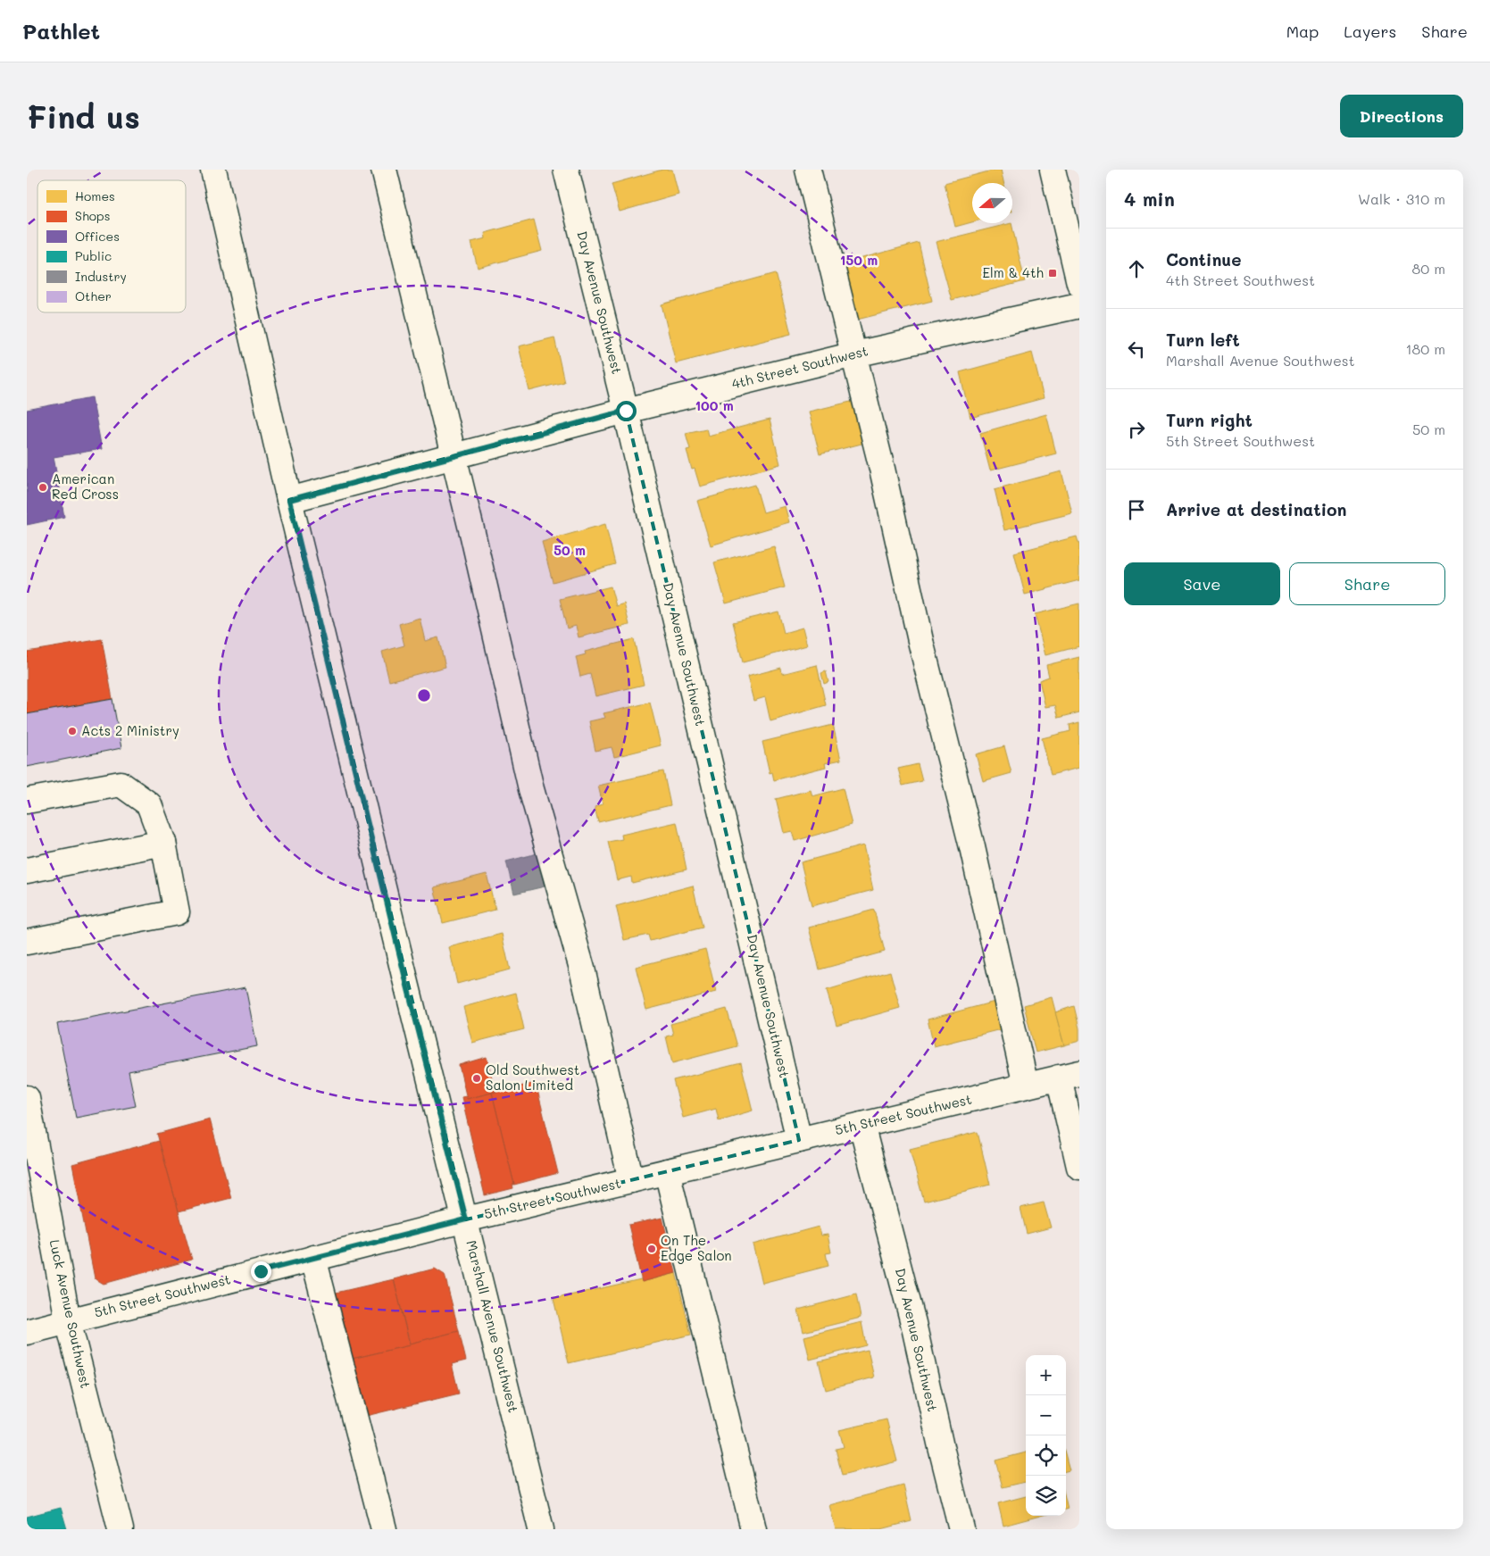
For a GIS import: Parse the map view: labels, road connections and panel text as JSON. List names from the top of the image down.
{
  "streets": {
    "street": [
      "Day Avenue Southwest",
      "4th Street Southwest",
      "5th Street Southwest",
      "Luck Avenue Southwest",
      "Marshall Avenue Southwest"
    ]
  },
  "crossings": [
    ["Day Avenue Southwest", "4th Street Southwest"],
    ["Day Avenue Southwest", "5th Street Southwest"],
    ["4th Street Southwest", "Marshall Avenue Southwest"],
    ["5th Street Southwest", "Luck Avenue Southwest"],
    ["5th Street Southwest", "Marshall Avenue Southwest"]
  ],
  "places": {
    "transit": ["Elm & 4th"],
    "other": [
      "American Red Cross",
      "Acts 2 Ministry",
      "Old Southwest Salon Limited",
      "On The Edge Salon"
    ]
  },
  "legend": [
    "Homes",
    "Shops",
    "Offices",
    "Public",
    "Industry",
    "Other"
  ],
  "north": "left",
  "page": {
    "header": "Pathlet",
    "nav": ["Map", "Layers", "Share"],
    "buttons": [
      "Directions",
      ["Save", "Share"]
    ],
    "title": "Find us",
    "heading": ["4 min", "Walk · 310 m"],
    "list": [
      ["Continue", "4th Street Southwest", "80 m"],
      ["Turn left", "Marshall Avenue Southwest", "180 m"],
      ["Turn right", "5th Street Southwest", "50 m"],
      "Arrive at destination"
    ],
    "map_buttons": ["+", "−"]
  },
  "rings": ["150 m", "100 m", "50 m"]
}
